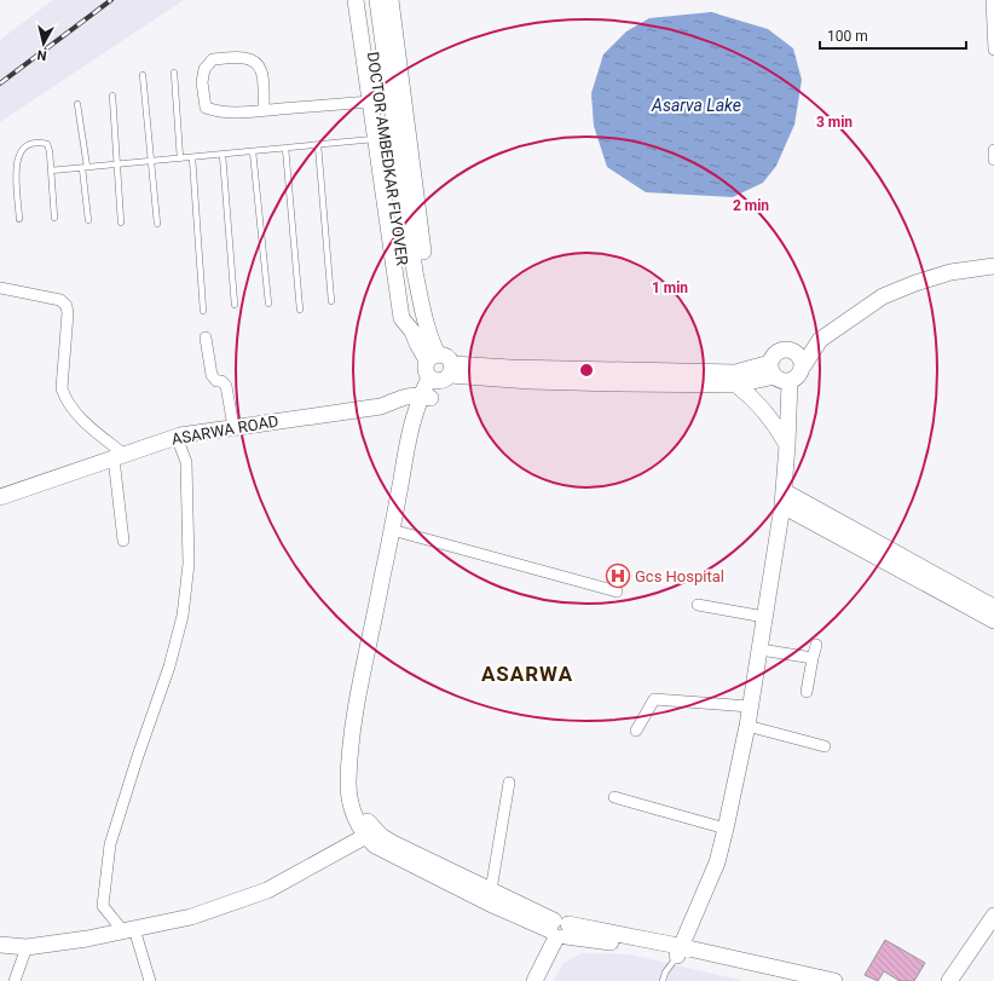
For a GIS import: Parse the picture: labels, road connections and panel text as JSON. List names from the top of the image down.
{
  "streets": {
    "street": ["DOCTOR AMBEDKAR FLYOVER", "ASARWA ROAD"]
  },
  "districts": ["ASARWA"],
  "water": ["Asarva Lake"],
  "places": {
    "hospital": ["Gcs Hospital"]
  },
  "scale_bar": "100 m",
  "north": "bottom",
  "rings": ["3 min", "2 min", "1 min"]
}
